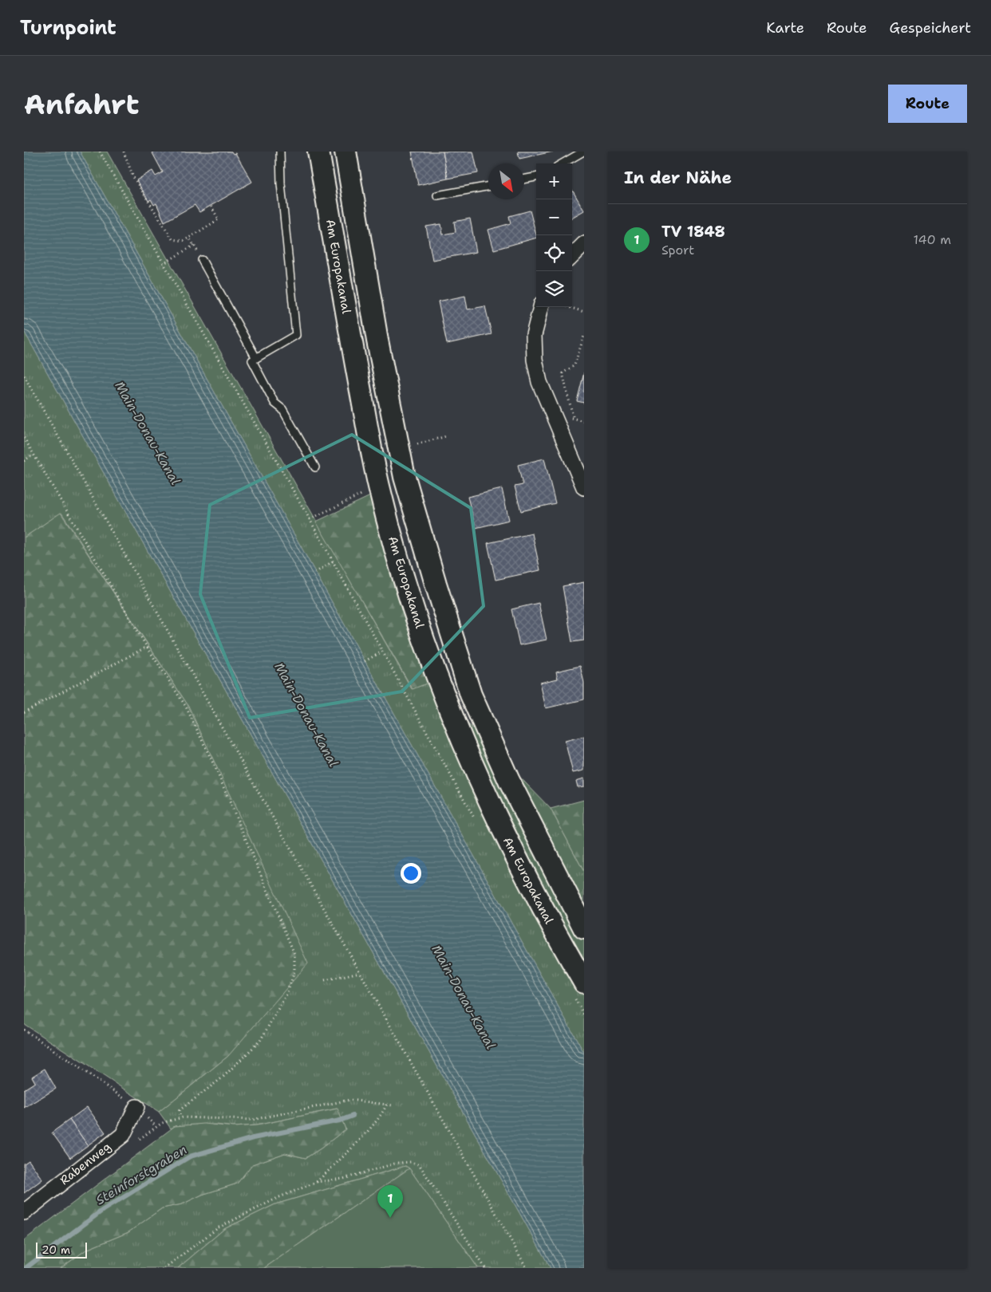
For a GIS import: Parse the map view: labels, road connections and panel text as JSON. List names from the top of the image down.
{
  "streets": {
    "main road": ["Am Europakanal"],
    "street": ["Rabenweg"]
  },
  "water": ["Main-Donau-Kanal", "Steinforstgraben"],
  "scale_bar": "20 m",
  "north": "bottom right",
  "page": {
    "header": "Turnpoint",
    "nav": ["Karte", "Route", "Gespeichert"],
    "buttons": "Route",
    "title": "Anfahrt",
    "heading": "In der Nähe",
    "map_buttons": ["+", "−"],
    "list": [
      {
        "mark": "1",
        "name": "TV 1848",
        "note": "Sport",
        "value": "140 m"
      }
    ],
    "pins": "1",
    "scale": "20 m"
  }
}
